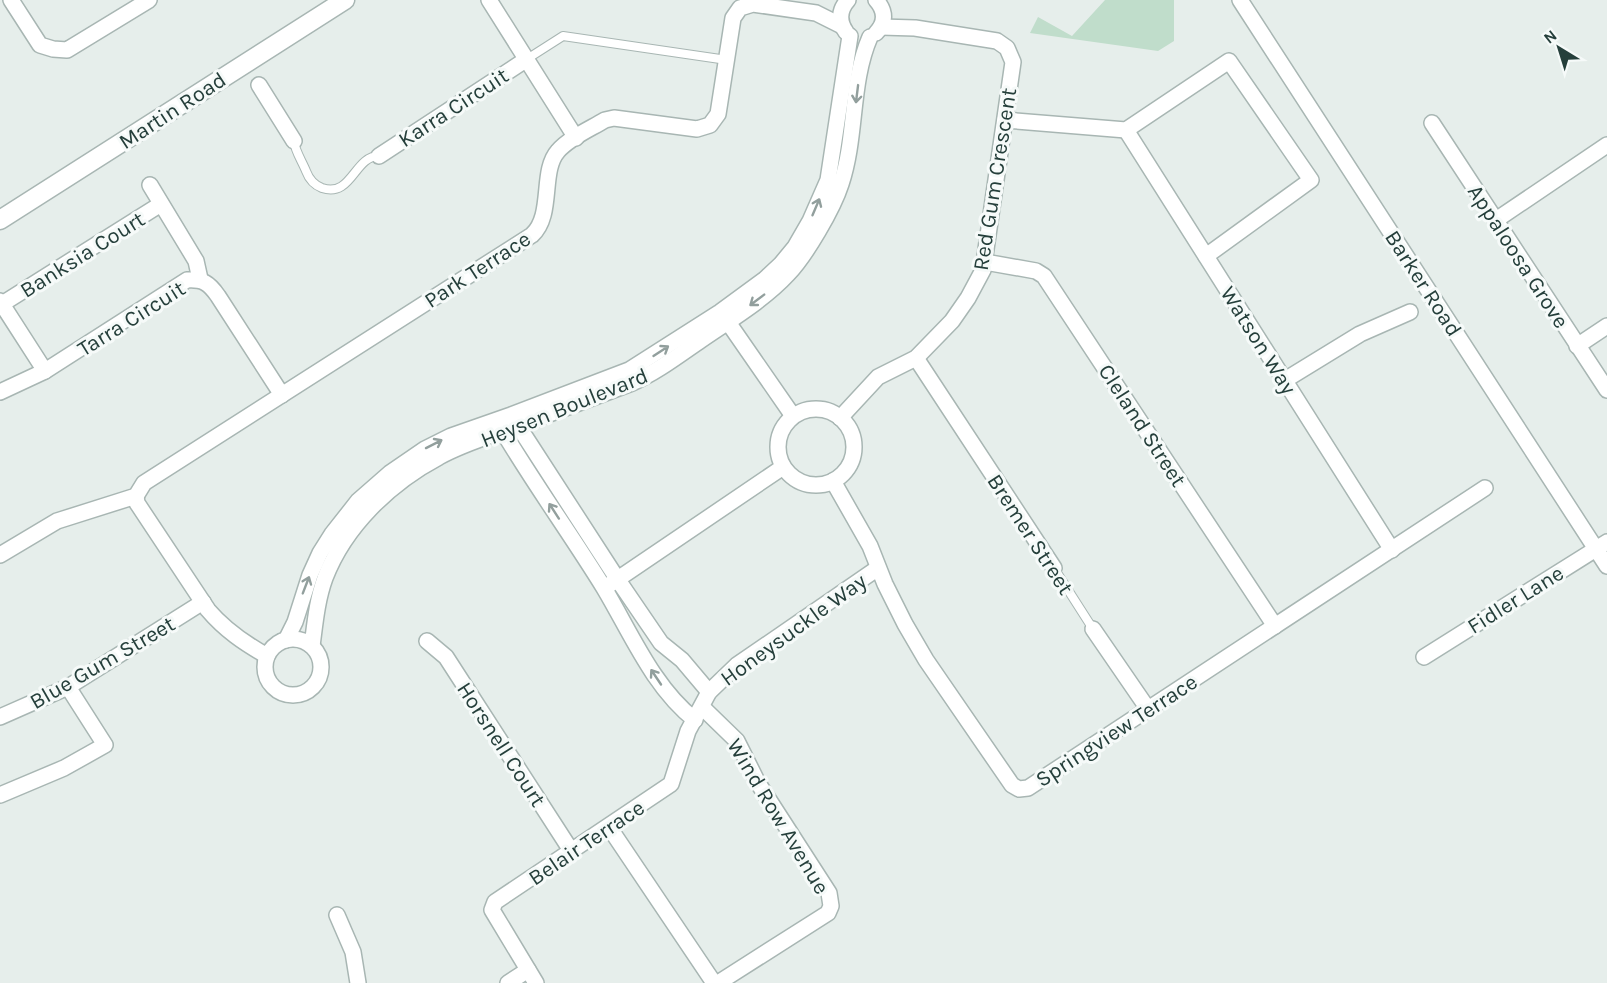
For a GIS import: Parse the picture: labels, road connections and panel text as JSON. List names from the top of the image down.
{
  "streets": {
    "street": [
      "Karra Circuit",
      "Martin Road",
      "Red Gum Crescent",
      "Banksia Court",
      "Appaloosa Grove",
      "Park Terrace",
      "Barker Road",
      "Tarra Circuit",
      "Watson Way",
      "Heysen Boulevard",
      "Cleland Street",
      "Bremer Street",
      "Fidler Lane",
      "Honeysuckle Way",
      "Blue Gum Street",
      "Springview Terrace",
      "Horsnell Court",
      "Wind Row Avenue",
      "Belair Terrace"
    ]
  },
  "crossings": [
    ["Red Gum Crescent", "Heysen Boulevard"],
    ["Red Gum Crescent", "Cleland Street"],
    ["Red Gum Crescent", "Bremer Street"],
    ["Red Gum Crescent", "Springview Terrace"],
    ["Banksia Court", "Tarra Circuit"],
    ["Park Terrace", "Tarra Circuit"],
    ["Barker Road", "Fidler Lane"],
    ["Watson Way", "Springview Terrace"],
    ["Heysen Boulevard", "Wind Row Avenue"],
    ["Cleland Street", "Springview Terrace"],
    ["Bremer Street", "Springview Terrace"],
    ["Honeysuckle Way", "Springview Terrace"],
    ["Honeysuckle Way", "Belair Terrace"],
    ["Horsnell Court", "Belair Terrace"],
    ["Wind Row Avenue", "Belair Terrace"]
  ],
  "north": "top left"
}
